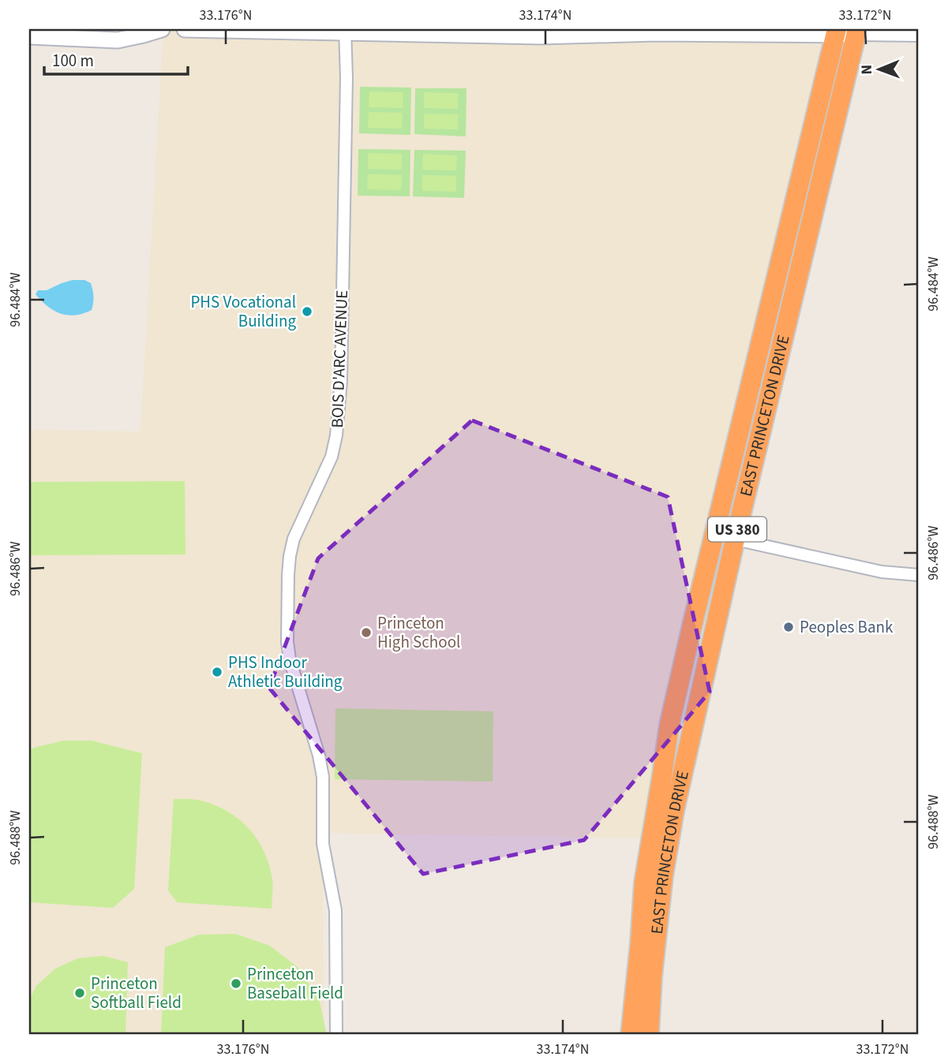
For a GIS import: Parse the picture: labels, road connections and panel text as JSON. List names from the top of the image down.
{
  "streets": {
    "highway": ["EAST PRINCETON DRIVE", "US 380"],
    "street": ["BOIS D'ARC AVENUE"]
  },
  "places": [
    "PHS Vocational Building",
    "Peoples Bank",
    "Princeton High School",
    "PHS Indoor Athletic Building",
    "Princeton Baseball Field",
    "Princeton Softball Field"
  ],
  "scale_bar": "100 m",
  "north": "left",
  "coordinates": [
    "33.176°N",
    "33.174°N",
    "33.172°N",
    "96.484°W",
    "96.486°W",
    "96.488°W"
  ]
}
